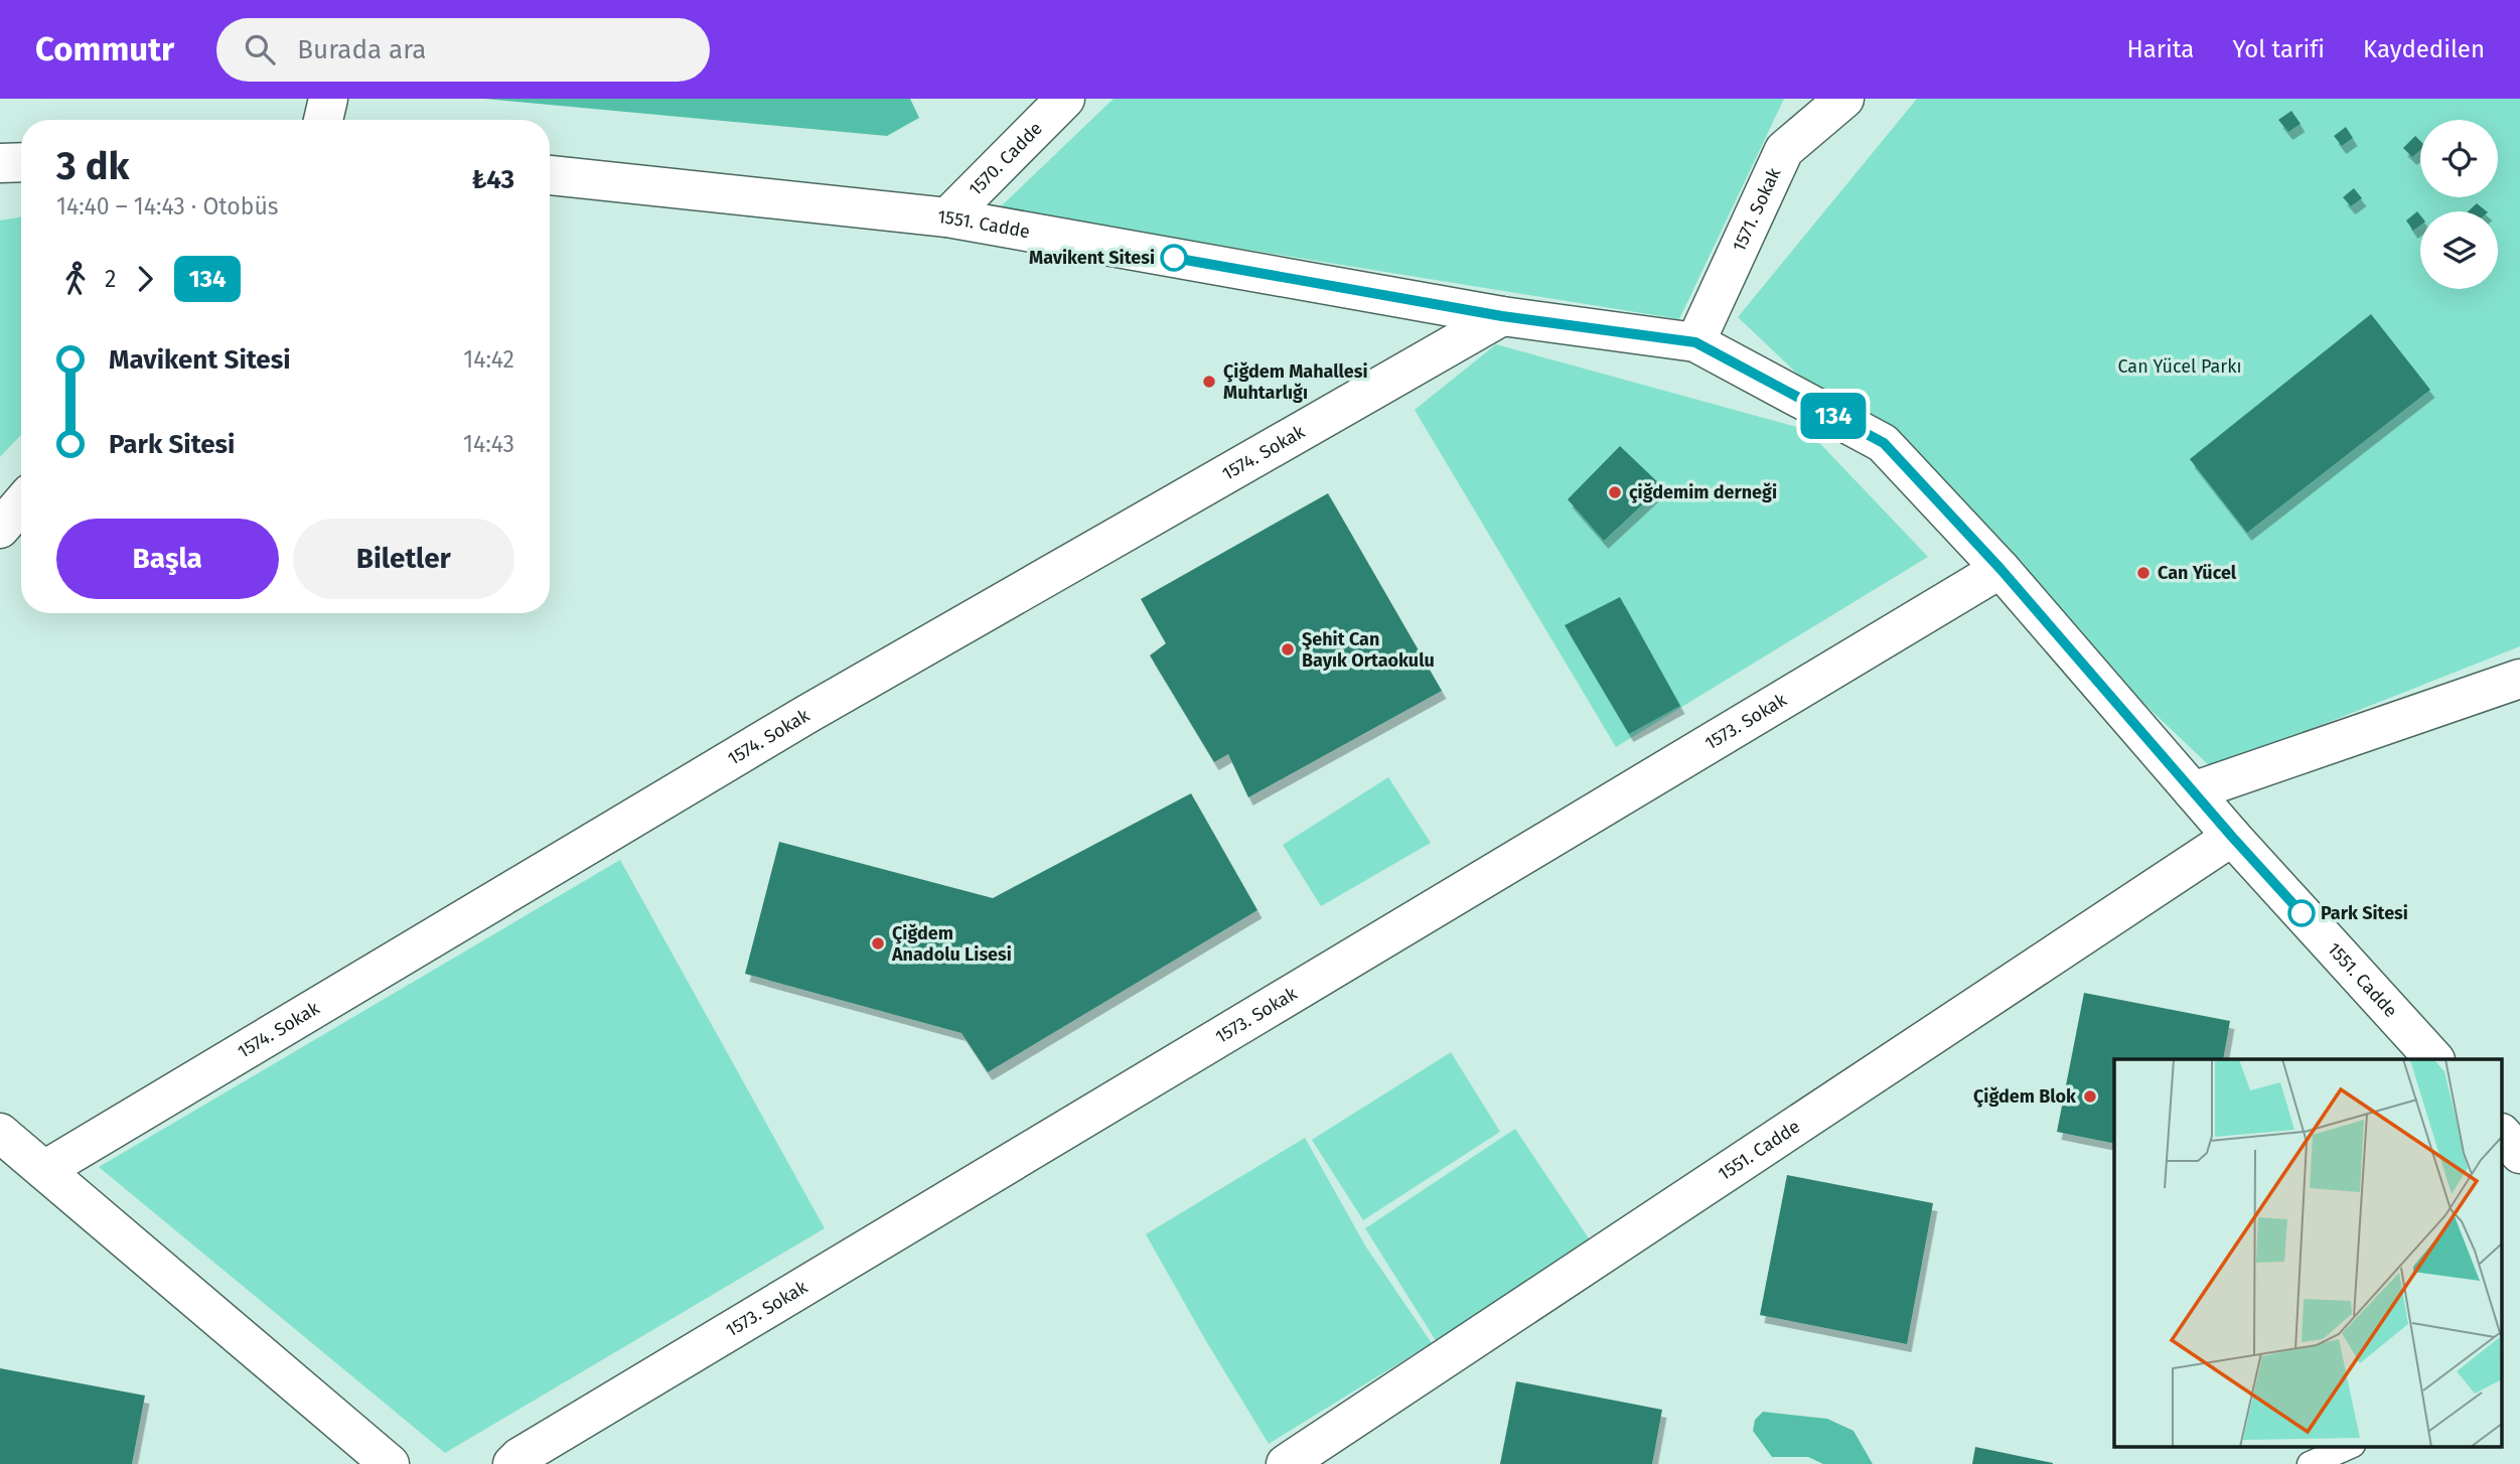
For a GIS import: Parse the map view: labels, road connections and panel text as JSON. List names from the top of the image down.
{
  "streets": {
    "street": [
      "1570. Cadde",
      "1571. Sokak",
      "1551. Cadde",
      "1574. Sokak",
      "1573. Sokak"
    ]
  },
  "crossings": [
    ["1570. Cadde", "1551. Cadde"],
    ["1571. Sokak", "1551. Cadde"],
    ["1551. Cadde", "1574. Sokak"],
    ["1551. Cadde", "1573. Sokak"]
  ],
  "parks": ["Can Yücel Parkı"],
  "places": [
    "Mavikent Sitesi",
    "Çiğdem Mahallesi Muhtarlığı",
    "çiğdemim derneği",
    "Can Yücel",
    "Şehit Can Bayık Ortaokulu",
    "Park Sitesi",
    "Çiğdem Anadolu Lisesi",
    "Çiğdem Blok"
  ],
  "lines": ["bus line 134"],
  "page": {
    "header": "Commutr",
    "search": "Burada ara",
    "nav": ["Harita", "Yol tarifi", "Kaydedilen"],
    "on_map": "134",
    "heading": ["3 dk", "14:40 – 14:43 · Otobüs", "₺43"],
    "legs": ["2", "134"],
    "list": [
      {
        "name": "Mavikent Sitesi",
        "value": "14:42"
      },
      {
        "name": "Park Sitesi",
        "value": "14:43"
      }
    ],
    "buttons": ["Başla", "Biletler"]
  }
}
